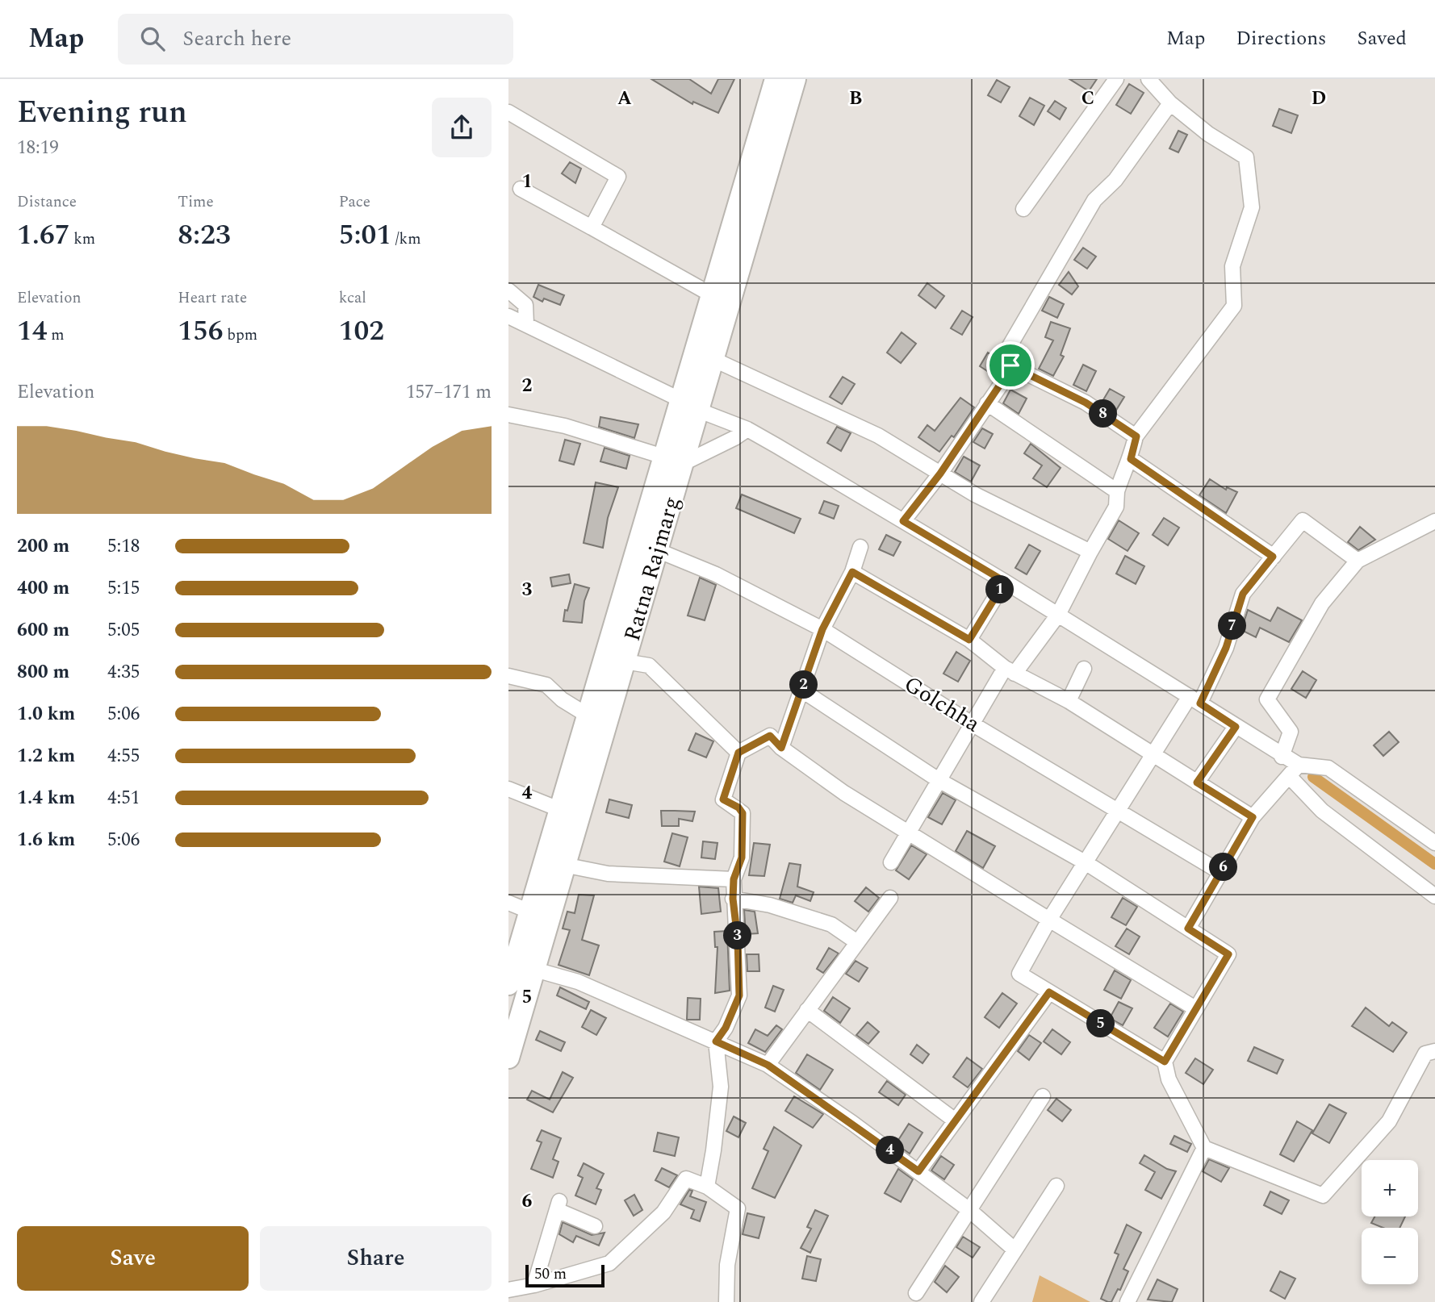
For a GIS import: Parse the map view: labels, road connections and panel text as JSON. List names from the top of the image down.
{
  "streets": {
    "highway": ["Ratna Rajmarg"],
    "street": ["Golchha"]
  },
  "crossings": [
    ["Ratna Rajmarg", "Golchha"]
  ],
  "scale_bar": "50 m",
  "page": {
    "header": "Map",
    "search": "Search here",
    "nav": ["Map", "Directions", "Saved"],
    "heading": ["Evening run", "18:19"],
    "stats": [
      ["Distance", "1.67 km"],
      ["Time", "8:23"],
      ["Pace", "5:01 /km"],
      ["Elevation", "14 m"],
      ["Heart rate", "156 bpm"],
      ["kcal", "102"]
    ],
    "chart": ["Elevation", "157–171 m"],
    "pins": [
      "8",
      "1",
      "7",
      "2",
      "6",
      "3",
      "5",
      "4"
    ],
    "list": [
      {
        "name": "200 m",
        "note": "5:18"
      },
      {
        "name": "400 m",
        "note": "5:15"
      },
      {
        "name": "600 m",
        "note": "5:05"
      },
      {
        "name": "800 m",
        "note": "4:35"
      },
      {
        "name": "1.0 km",
        "note": "5:06"
      },
      {
        "name": "1.2 km",
        "note": "4:55"
      },
      {
        "name": "1.4 km",
        "note": "4:51"
      },
      {
        "name": "1.6 km",
        "note": "5:06"
      }
    ],
    "map_buttons": ["+", "−"],
    "buttons": ["Save", "Share"],
    "scale": "50 m"
  },
  "grid": {
    "columns": [
      "A",
      "B",
      "C",
      "D"
    ],
    "rows": [
      "1",
      "2",
      "3",
      "4",
      "5",
      "6"
    ]
  }
}
